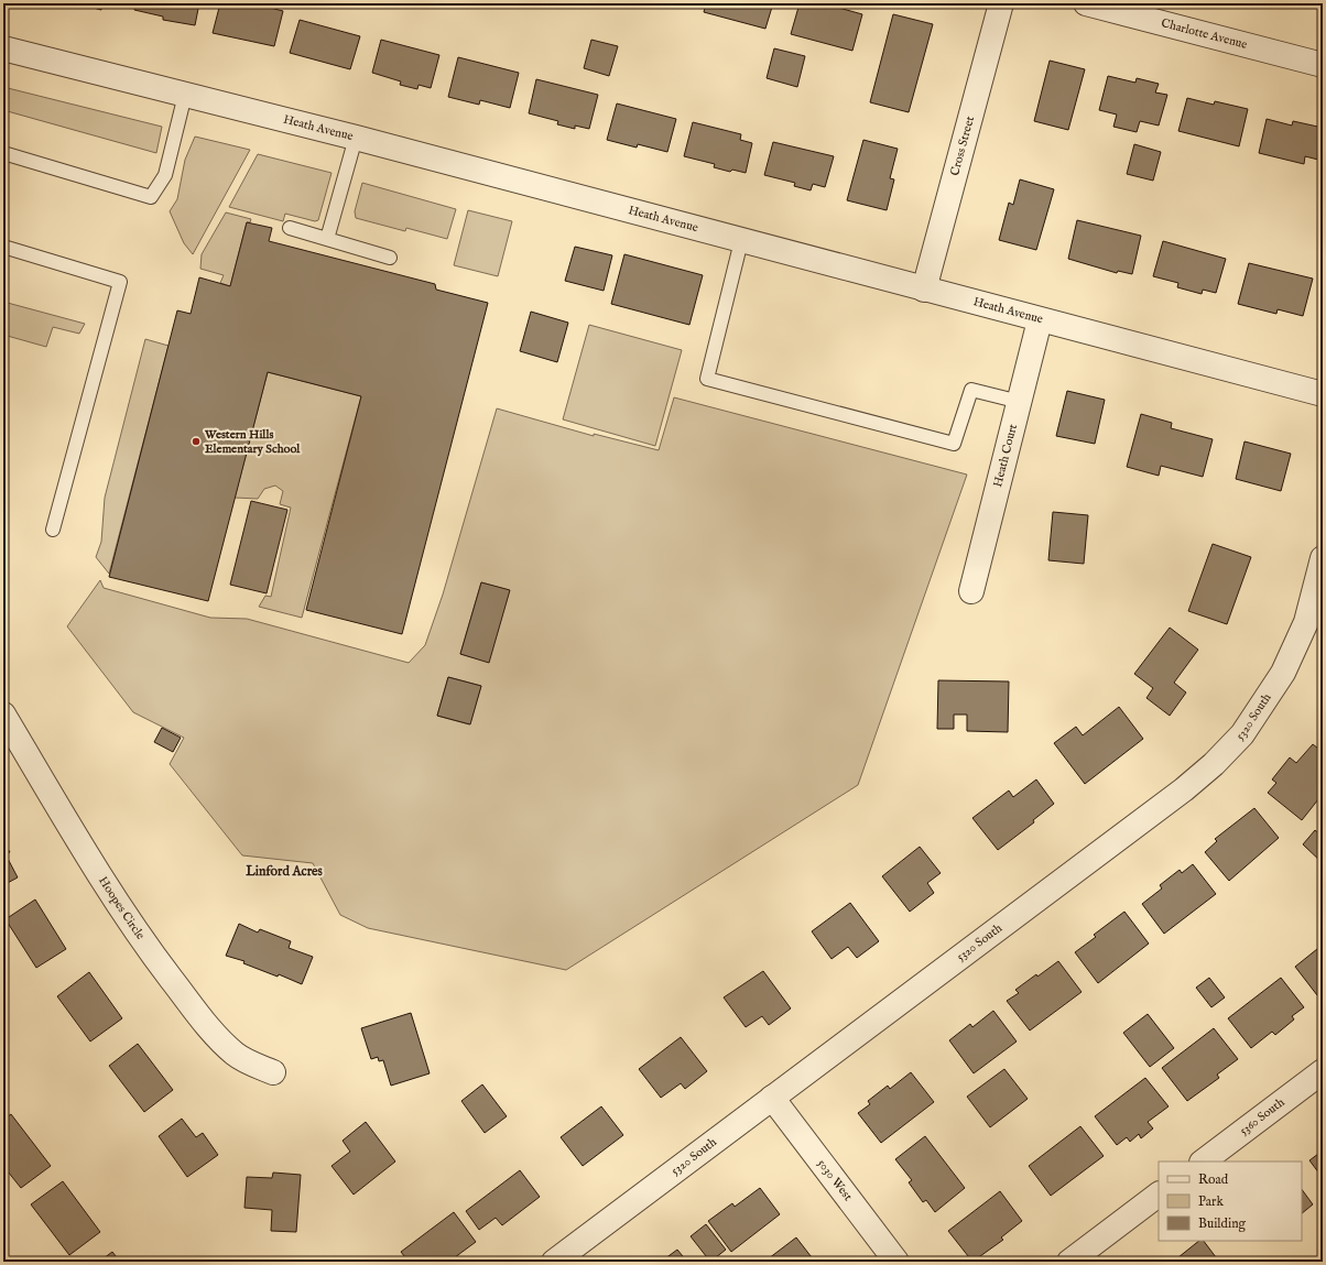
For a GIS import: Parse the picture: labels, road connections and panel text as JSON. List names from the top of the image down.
{
  "streets": {
    "street": [
      "Charlotte Avenue",
      "Heath Avenue",
      "Cross Street",
      "Heath Court",
      "5320 South",
      "Hoopes Circle",
      "5360 South",
      "5030 West"
    ]
  },
  "crossings": [
    ["Heath Avenue", "Cross Street"],
    ["Heath Avenue", "Heath Court"],
    ["5320 South", "5030 West"]
  ],
  "districts": ["Linford Acres"],
  "places": ["Western Hills Elementary School"],
  "legend": ["Road", "Park", "Building"]
}
